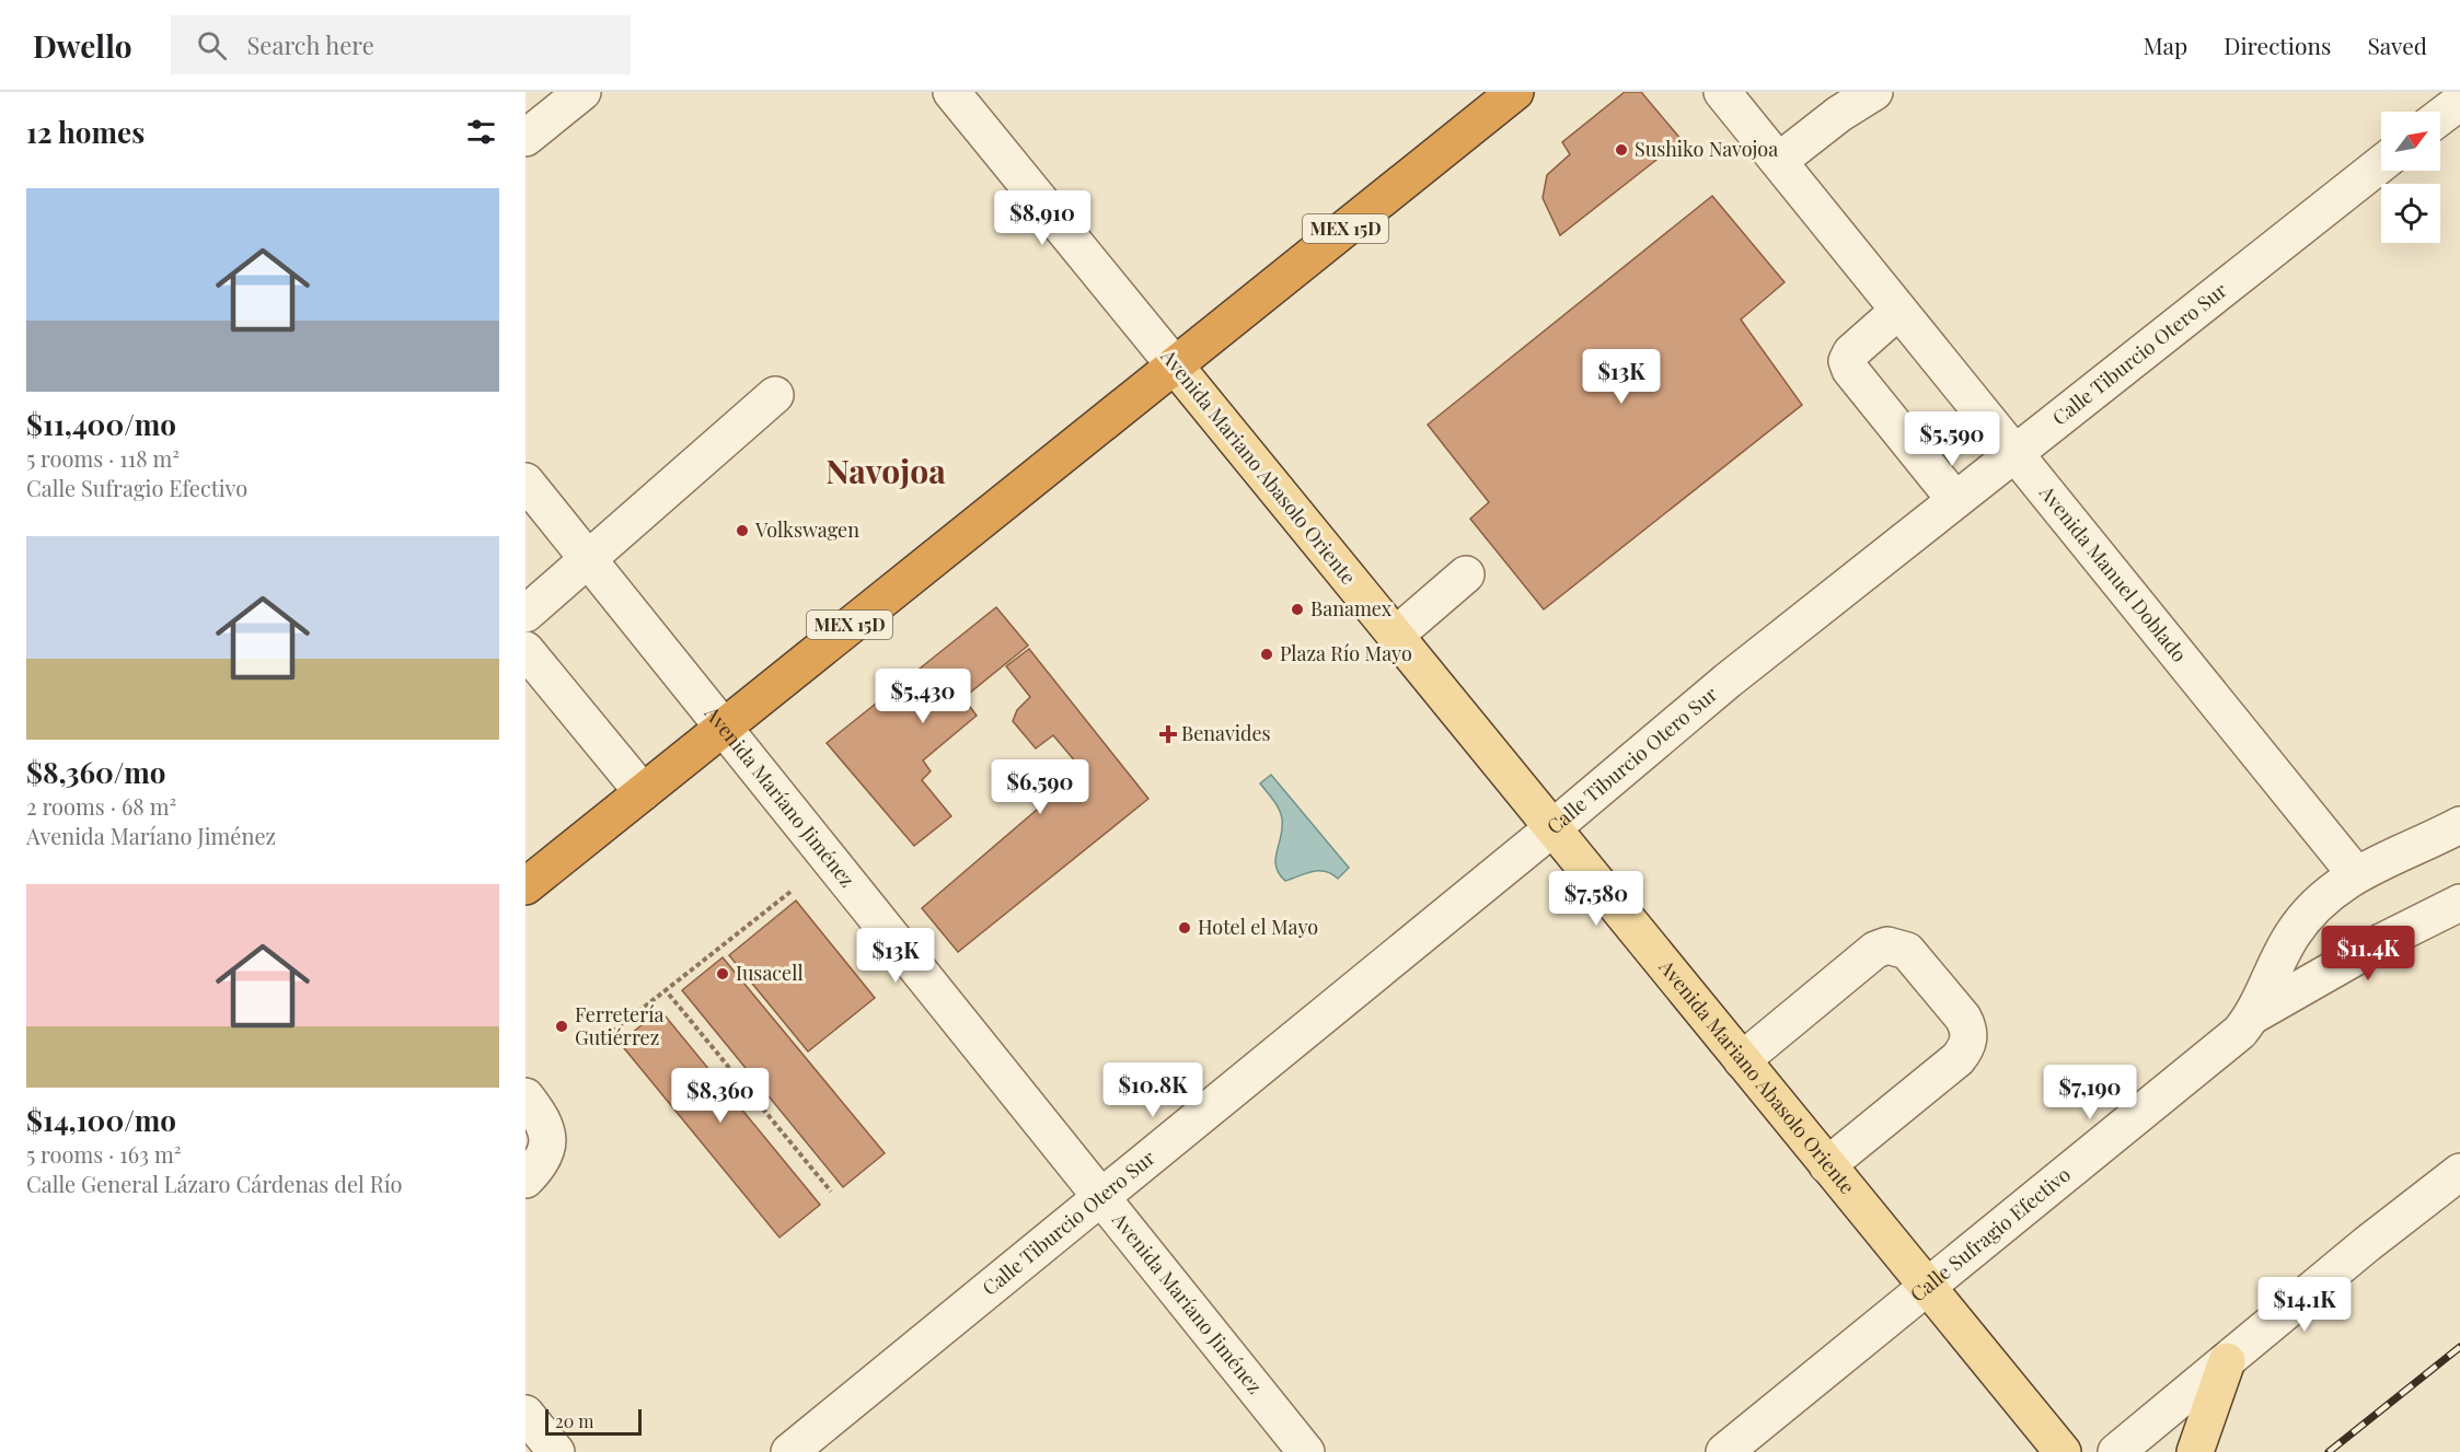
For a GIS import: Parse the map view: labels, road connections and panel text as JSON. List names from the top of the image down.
{
  "streets": {
    "highway": ["MEX 15D"],
    "main road": ["Avenida Mariano Abasolo Oriente"],
    "street": [
      "Calle Tiburcio Otero Sur",
      "Avenida Manuel Doblado",
      "Avenida Maríano Jiménez",
      "Calle Sufragio Efectivo"
    ]
  },
  "crossings": [
    ["MEX 15D", "Avenida Mariano Abasolo Oriente"],
    ["MEX 15D", "Avenida Maríano Jiménez"],
    ["Calle Tiburcio Otero Sur", "Avenida Mariano Abasolo Oriente"],
    ["Calle Tiburcio Otero Sur", "Avenida Manuel Doblado"],
    ["Calle Tiburcio Otero Sur", "Avenida Maríano Jiménez"],
    ["Avenida Mariano Abasolo Oriente", "Calle Sufragio Efectivo"],
    ["Avenida Manuel Doblado", "Calle Sufragio Efectivo"]
  ],
  "districts": ["Navojoa"],
  "places": {
    "other": [
      "Sushiko Navojoa",
      "Volkswagen",
      "Banamex",
      "Plaza Río Mayo",
      "Hotel el Mayo",
      "Iusacell",
      "Ferretería Gutiérrez"
    ],
    "health": ["Benavides"]
  },
  "scale_bar": "20 m",
  "north": "top right",
  "page": {
    "header": "Dwello",
    "search": "Search here",
    "nav": ["Map", "Directions", "Saved"],
    "heading": "12 homes",
    "list": [
      {
        "name": "$11,400/mo",
        "note": "5 rooms · 118 m² · Calle Sufragio Efectivo"
      },
      {
        "name": "$8,360/mo",
        "note": "2 rooms · 68 m² · Avenida Maríano Jiménez"
      },
      {
        "name": "$14,100/mo",
        "note": "5 rooms · 163 m² · Calle General Lázaro Cárdenas del Río"
      }
    ],
    "price": [
      "$8,910",
      "$13K",
      "$5,590",
      "$5,430",
      "$6,590",
      "$7,580",
      "$11.4K",
      "$13K",
      "$10.8K",
      "$7,190",
      "$8,360",
      "$14.1K"
    ],
    "scale": "20 m"
  }
}
